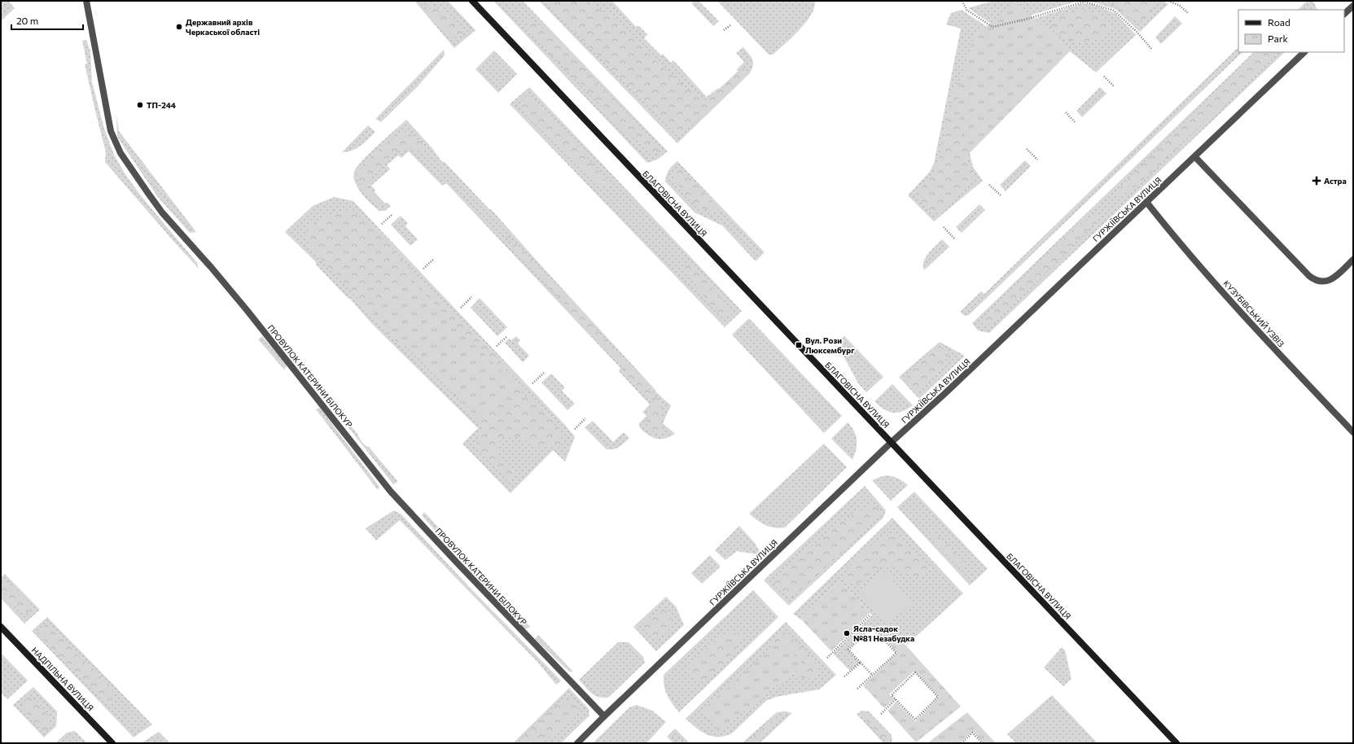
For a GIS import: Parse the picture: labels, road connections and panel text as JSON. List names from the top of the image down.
{
  "streets": {
    "main road": ["БЛАГОВІСНА ВУЛИЦЯ", "НАДПІЛЬНА ВУЛИЦЯ"],
    "street": ["ГУРЖІЇВСЬКА ВУЛИЦЯ", "КУЗУБІВСЬКИЙ УЗВІЗ", "ПРОВУЛОК КАТЕРИНИ БІЛОКУР"]
  },
  "crossings": [
    ["БЛАГОВІСНА ВУЛИЦЯ", "ГУРЖІЇВСЬКА ВУЛИЦЯ"],
    ["ГУРЖІЇВСЬКА ВУЛИЦЯ", "КУЗУБІВСЬКИЙ УЗВІЗ"],
    ["ГУРЖІЇВСЬКА ВУЛИЦЯ", "ПРОВУЛОК КАТЕРИНИ БІЛОКУР"]
  ],
  "places": {
    "other": ["Державний архів Черкаської області", "ТП-244", "Ясла-садок №81 Незабудка"],
    "health": ["Астра"],
    "transit": ["Вул. Рози Люксембург"]
  },
  "legend": ["Road", "Park"],
  "scale_bar": "20 m"
}
